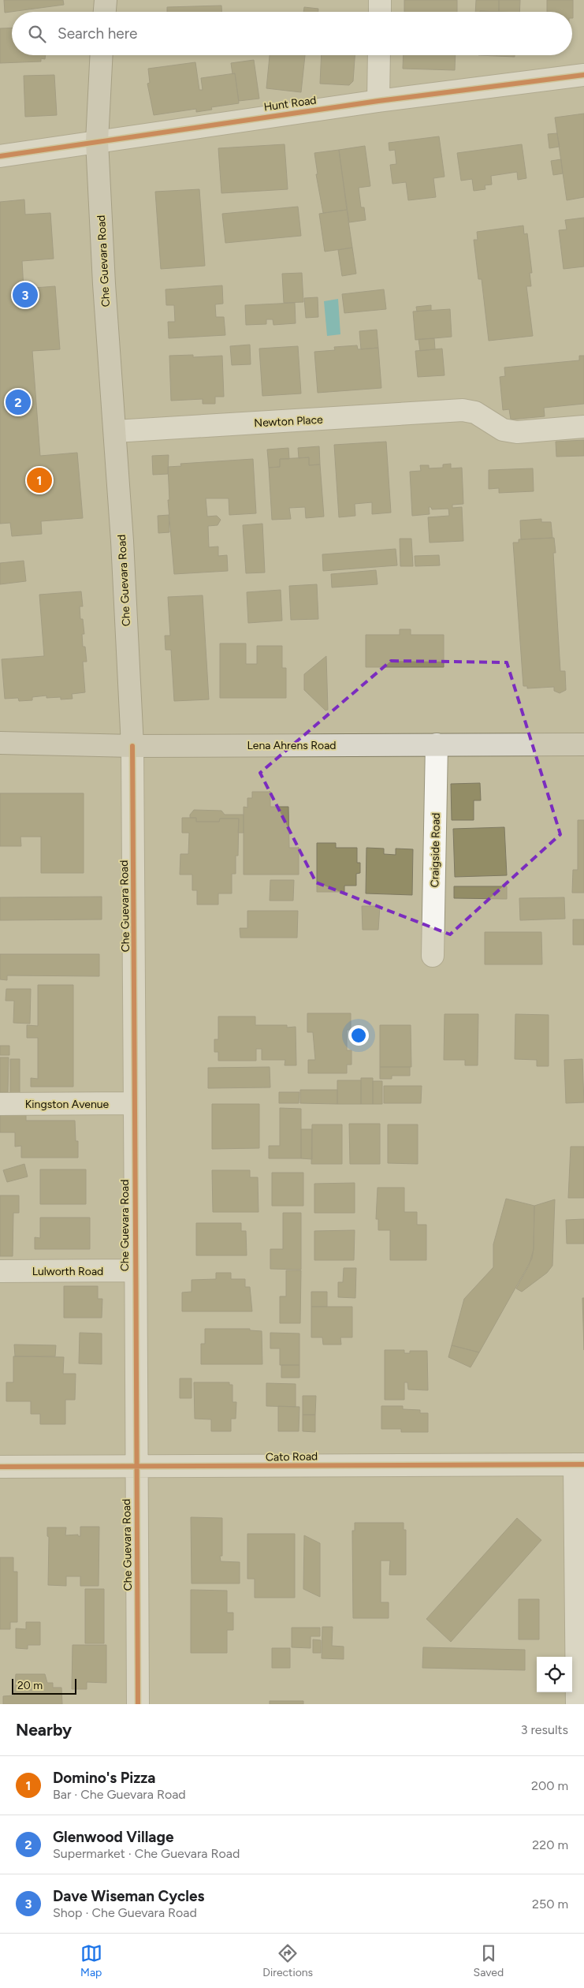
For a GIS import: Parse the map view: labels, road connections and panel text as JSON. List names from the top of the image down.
{
  "streets": {
    "main road": ["Che Guevara Road", "Lena Ahrens Road"],
    "street": [
      "Hunt Road",
      "Newton Place",
      "Craigside Road",
      "Kingston Avenue",
      "Lulworth Road",
      "Cato Road"
    ]
  },
  "crossings": [
    ["Hunt Road", "Che Guevara Road"],
    ["Che Guevara Road", "Newton Place"],
    ["Che Guevara Road", "Lena Ahrens Road"],
    ["Che Guevara Road", "Kingston Avenue"],
    ["Che Guevara Road", "Lulworth Road"],
    ["Che Guevara Road", "Cato Road"],
    ["Lena Ahrens Road", "Craigside Road"]
  ],
  "scale_bar": "20 m",
  "page": {
    "search": "Search here",
    "pins": ["3", "2", "1"],
    "scale": "20 m",
    "heading": ["Nearby", "3 results"],
    "list": [
      {
        "mark": "1",
        "name": "Domino's Pizza",
        "note": "Bar · Che Guevara Road",
        "value": "200 m"
      },
      {
        "mark": "2",
        "name": "Glenwood Village",
        "note": "Supermarket · Che Guevara Road",
        "value": "220 m"
      },
      {
        "mark": "3",
        "name": "Dave Wiseman Cycles",
        "note": "Shop · Che Guevara Road",
        "value": "250 m"
      }
    ],
    "nav": ["Map", "Directions", "Saved"]
  }
}
